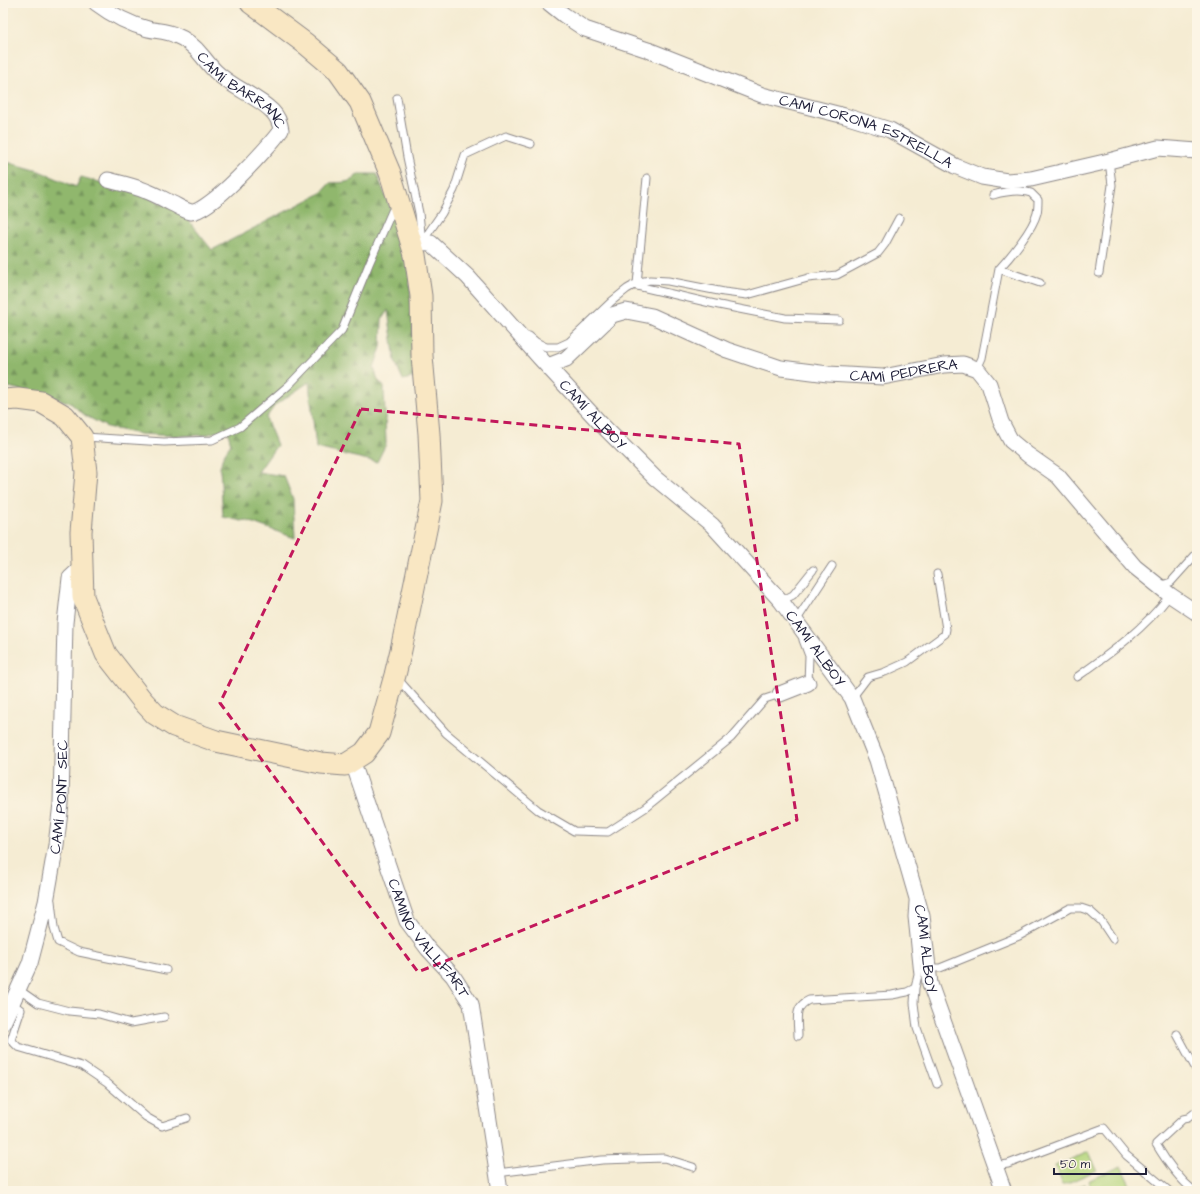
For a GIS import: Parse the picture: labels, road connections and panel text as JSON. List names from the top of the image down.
{
  "streets": {
    "street": [
      "CAMÍ BARRANC",
      "CAMÍ CORONA ESTRELLA",
      "CAMÍ PEDRERA",
      "CAMÍ ALBOY",
      "CAMÍ PONT SEC",
      "CAMINO VALLFART"
    ]
  },
  "crossings": [
    ["CAMÍ PEDRERA", "CAMÍ ALBOY"]
  ],
  "scale_bar": "50 m"
}
